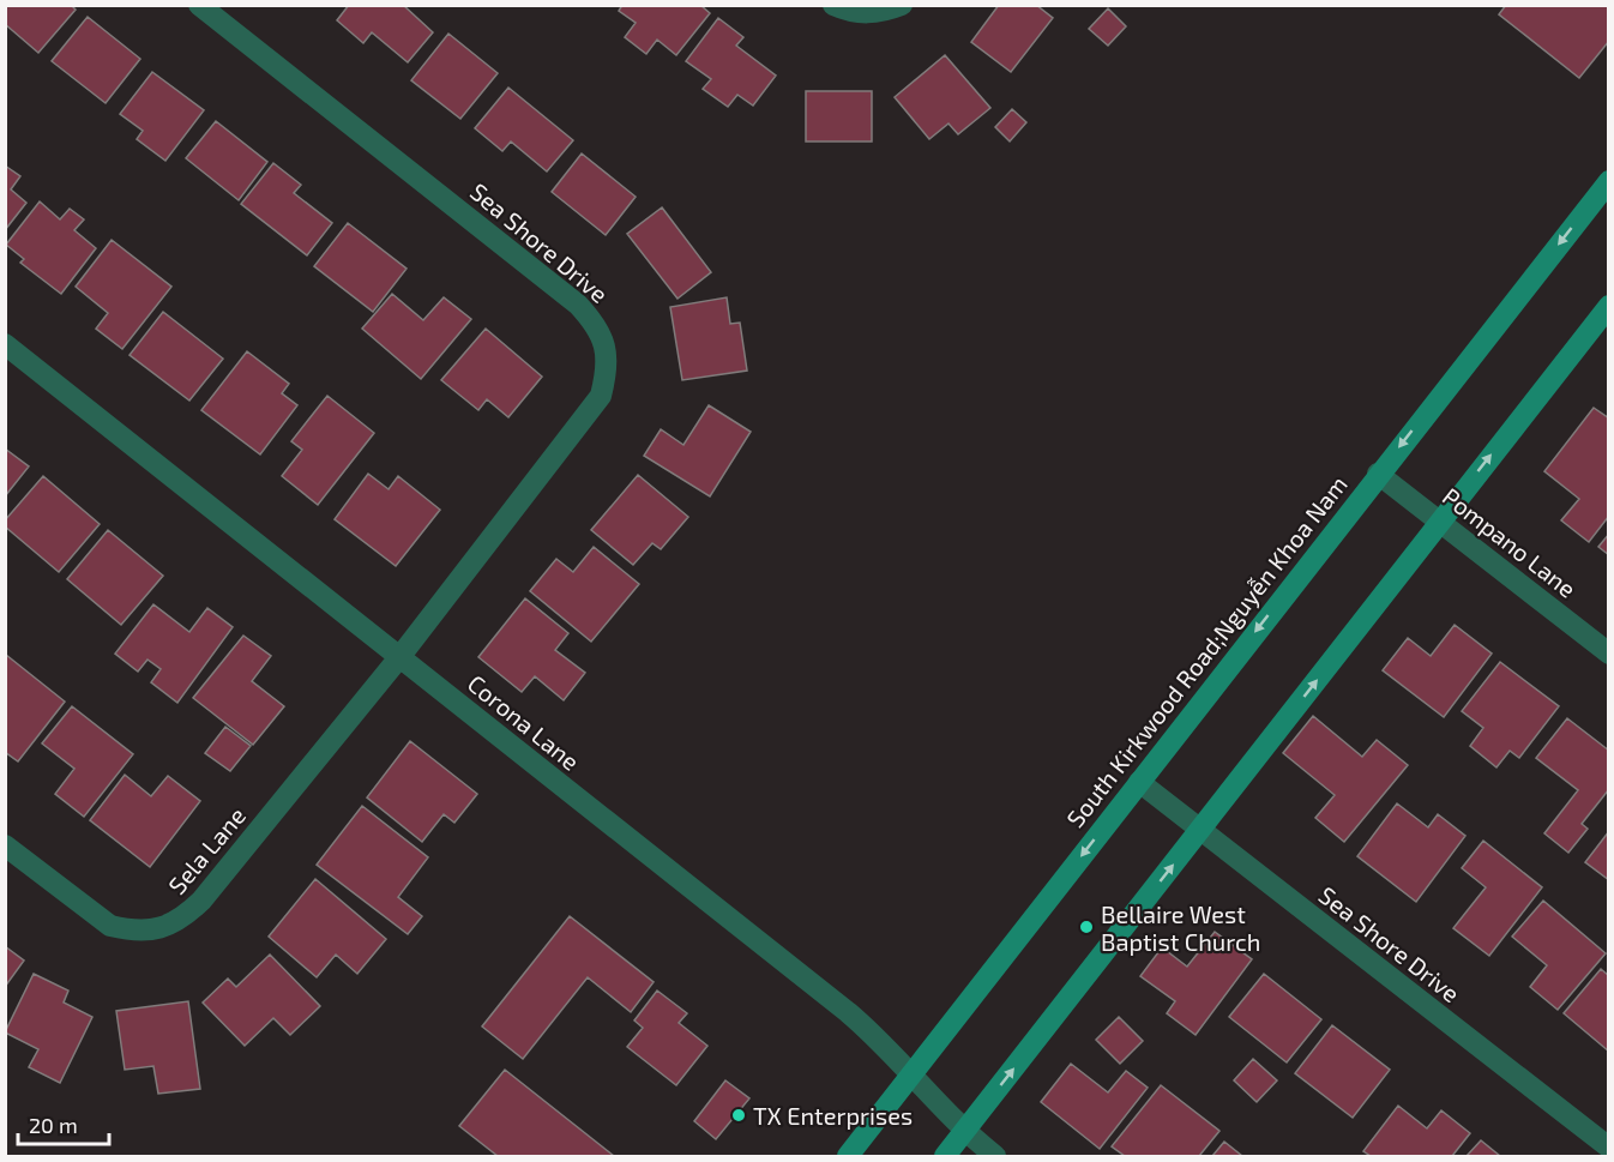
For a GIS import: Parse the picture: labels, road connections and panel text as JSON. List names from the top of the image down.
{
  "streets": {
    "main road": ["South Kirkwood Road;Nguyễn Khoa Nam"],
    "street": [
      "Sea Shore Drive",
      "Pompano Lane",
      "Corona Lane",
      "Sela Lane"
    ]
  },
  "crossings": [
    ["Sea Shore Drive", "South Kirkwood Road;Nguyễn Khoa Nam"],
    ["Sea Shore Drive", "Corona Lane"],
    ["Sea Shore Drive", "Sela Lane"],
    ["Pompano Lane", "South Kirkwood Road;Nguyễn Khoa Nam"],
    ["South Kirkwood Road;Nguyễn Khoa Nam", "Corona Lane"],
    ["Corona Lane", "Sela Lane"]
  ],
  "places": ["Bellaire West Baptist Church", "TX Enterprises"],
  "scale_bar": "20 m"
}
